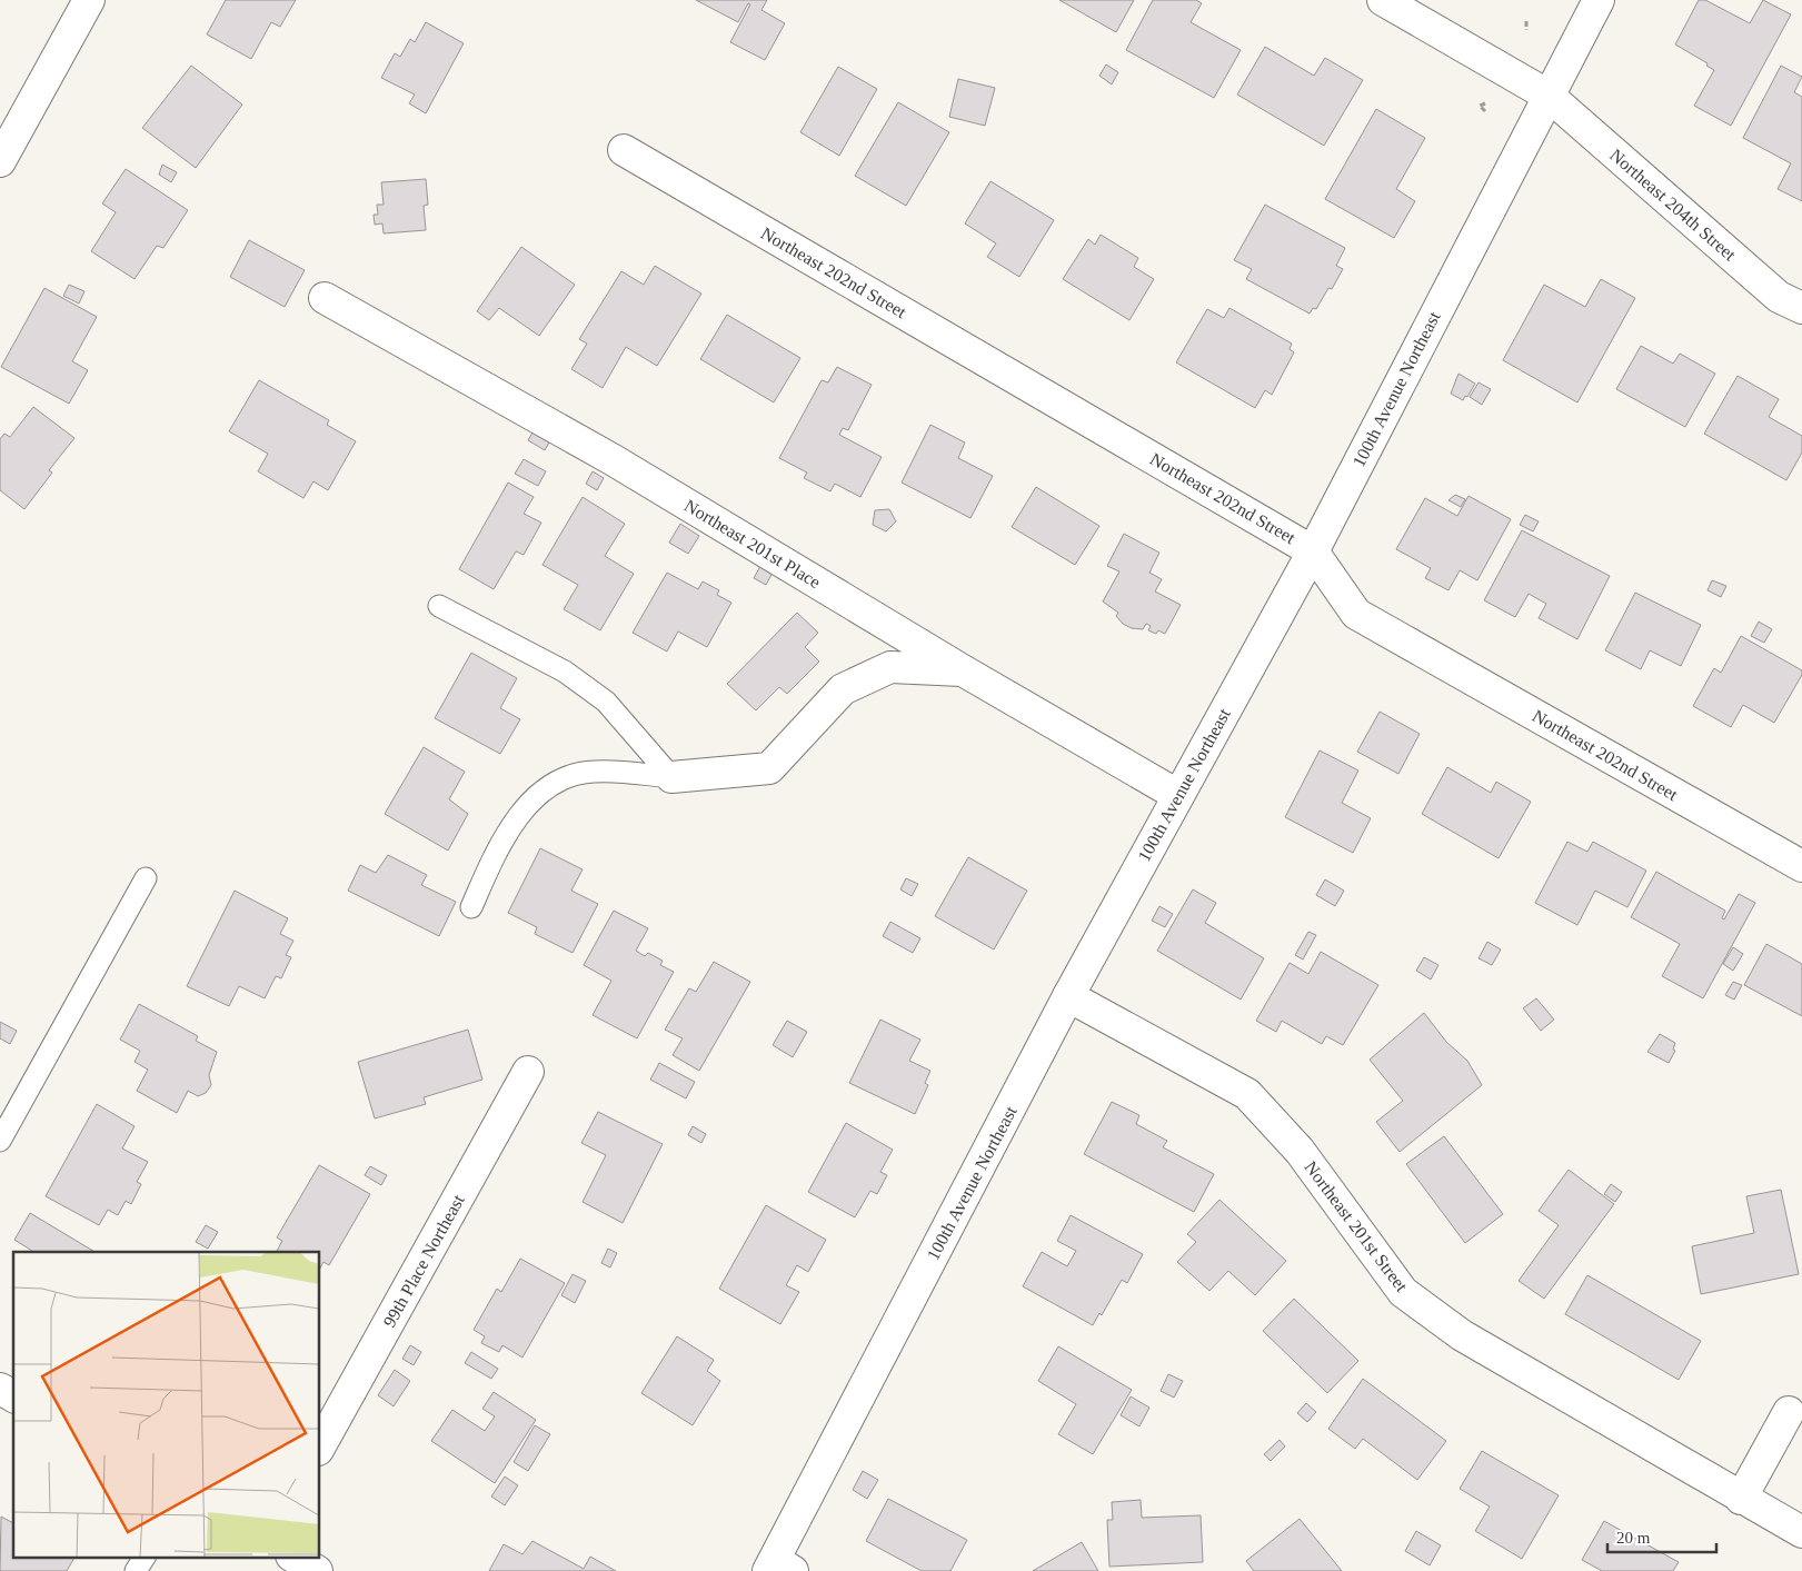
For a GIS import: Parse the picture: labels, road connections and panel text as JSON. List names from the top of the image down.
{
  "streets": {
    "street": [
      "Northeast 204th Street",
      "Northeast 202nd Street",
      "100th Avenue Northeast",
      "Northeast 201st Place",
      "Northeast 201st Street",
      "99th Place Northeast"
    ]
  },
  "crossings": [
    ["Northeast 204th Street", "100th Avenue Northeast"],
    ["Northeast 202nd Street", "100th Avenue Northeast"],
    ["100th Avenue Northeast", "Northeast 201st Place"],
    ["100th Avenue Northeast", "Northeast 201st Street"]
  ],
  "scale_bar": "20 m"
}
